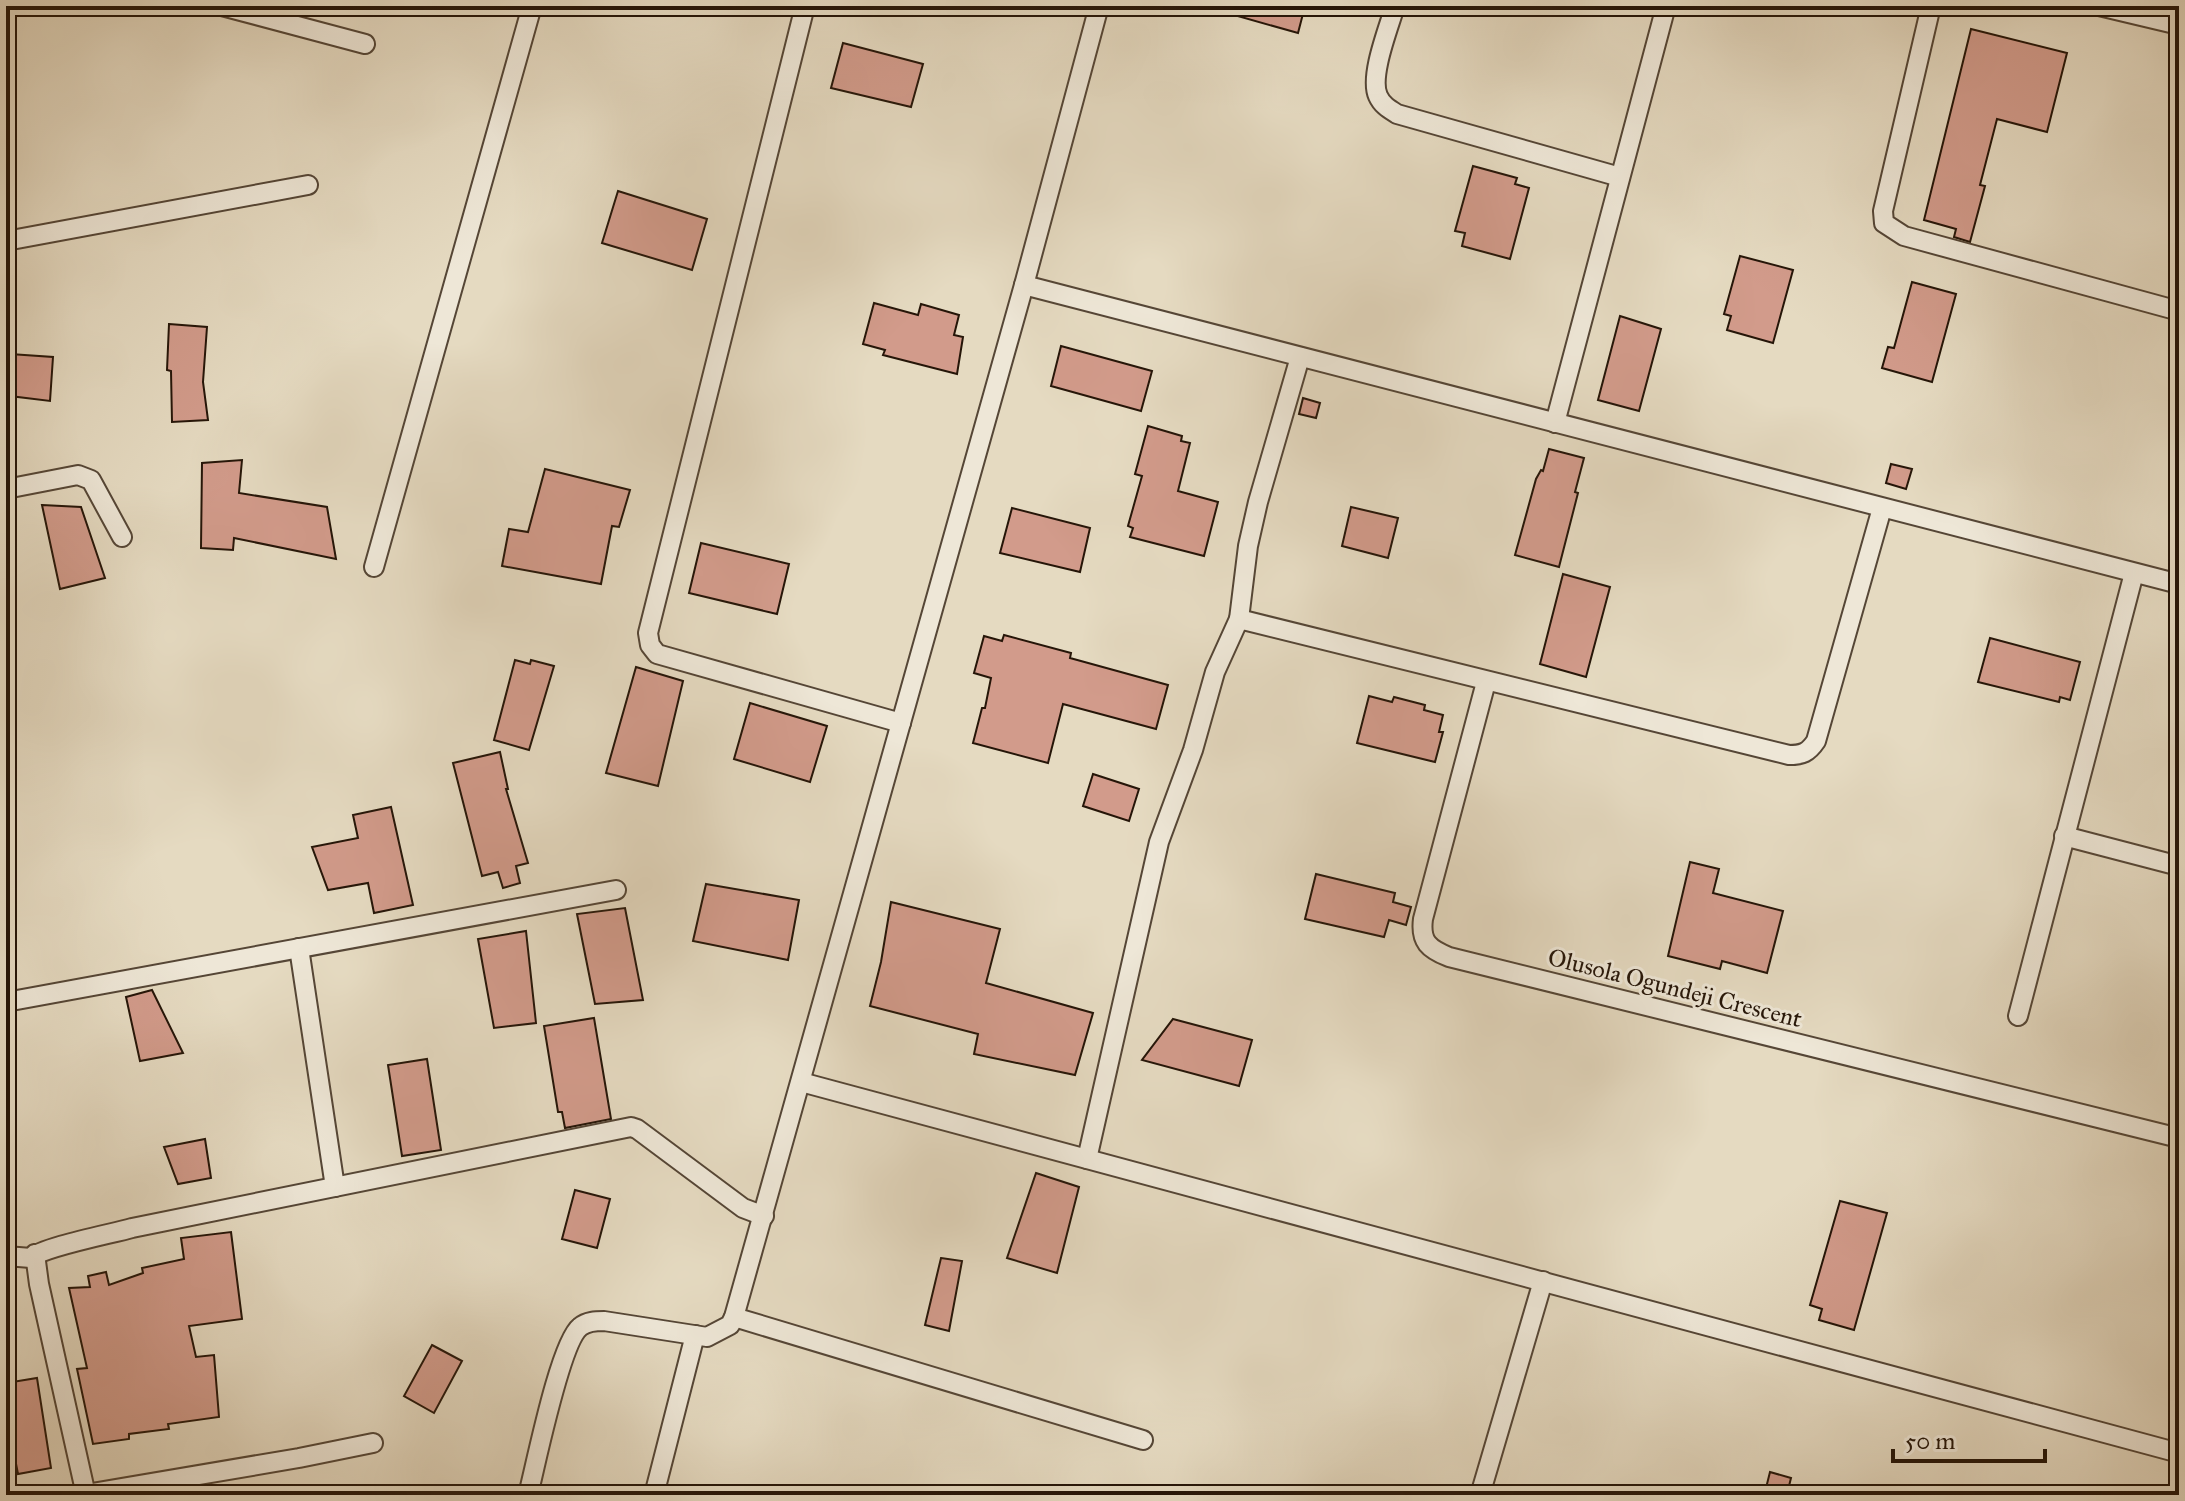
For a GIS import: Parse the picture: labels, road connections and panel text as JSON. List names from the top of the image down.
{
  "streets": {
    "street": ["Olusola Ogundeji Crescent"]
  },
  "scale_bar": "50 m"
}
